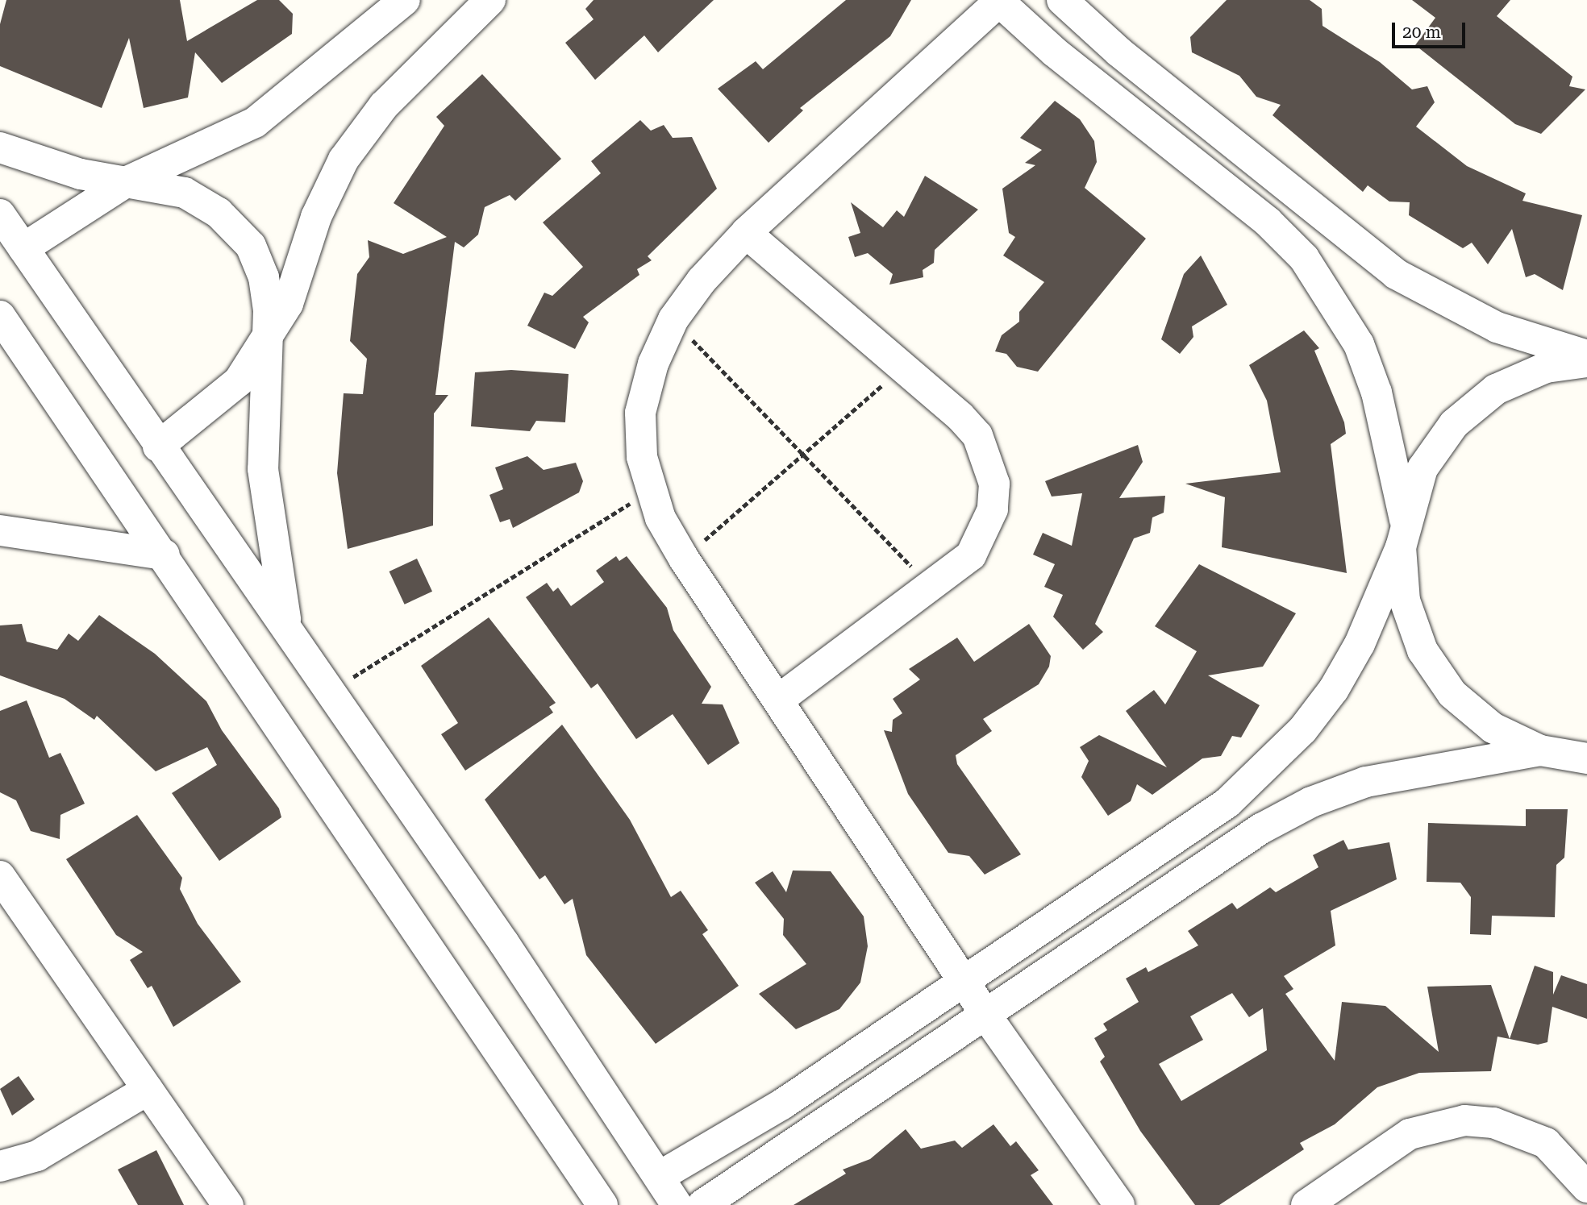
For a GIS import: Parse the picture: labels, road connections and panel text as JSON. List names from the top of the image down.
{
  "scale_bar": "20 m"
}
